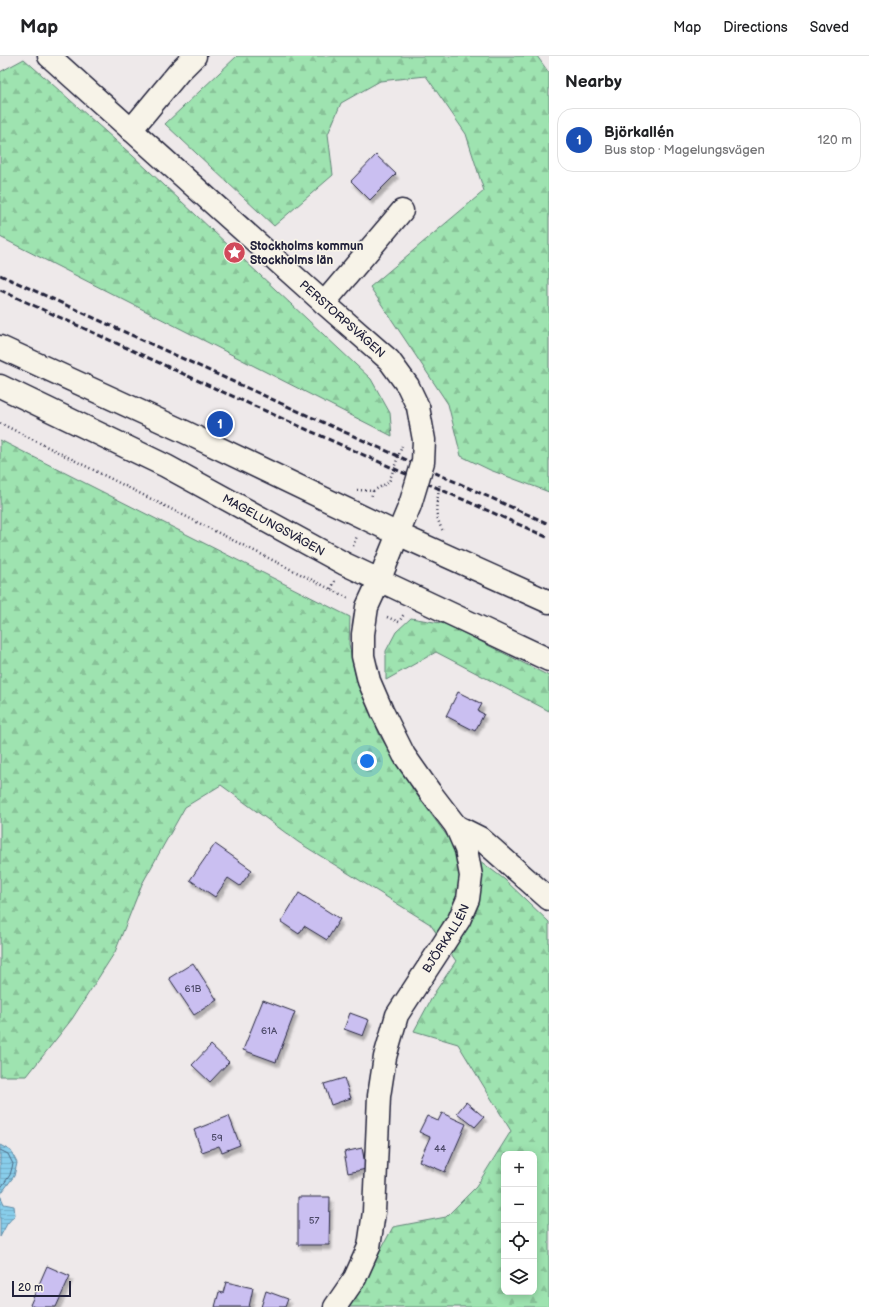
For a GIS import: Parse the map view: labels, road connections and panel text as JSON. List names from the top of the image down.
{
  "streets": {
    "street": ["PERSTORPSVÄGEN", "MAGELUNGSVÄGEN", "BJÖRKALLÉN"]
  },
  "crossings": [
    ["PERSTORPSVÄGEN", "MAGELUNGSVÄGEN"],
    ["PERSTORPSVÄGEN", "BJÖRKALLÉN"],
    ["MAGELUNGSVÄGEN", "BJÖRKALLÉN"]
  ],
  "places": {
    "place": ["Stockholms kommun Stockholms län"]
  },
  "house_numbers": [
    "61B",
    "61A",
    "59",
    "44",
    "57"
  ],
  "scale_bar": "20 m",
  "page": {
    "header": "Map",
    "nav": ["Map", "Directions", "Saved"],
    "heading": "Nearby",
    "list": [
      {
        "mark": "1",
        "name": "Björkallén",
        "note": "Bus stop · Magelungsvägen",
        "value": "120 m"
      }
    ],
    "pins": "1",
    "map_buttons": ["+", "−"],
    "scale": "20 m"
  }
}
